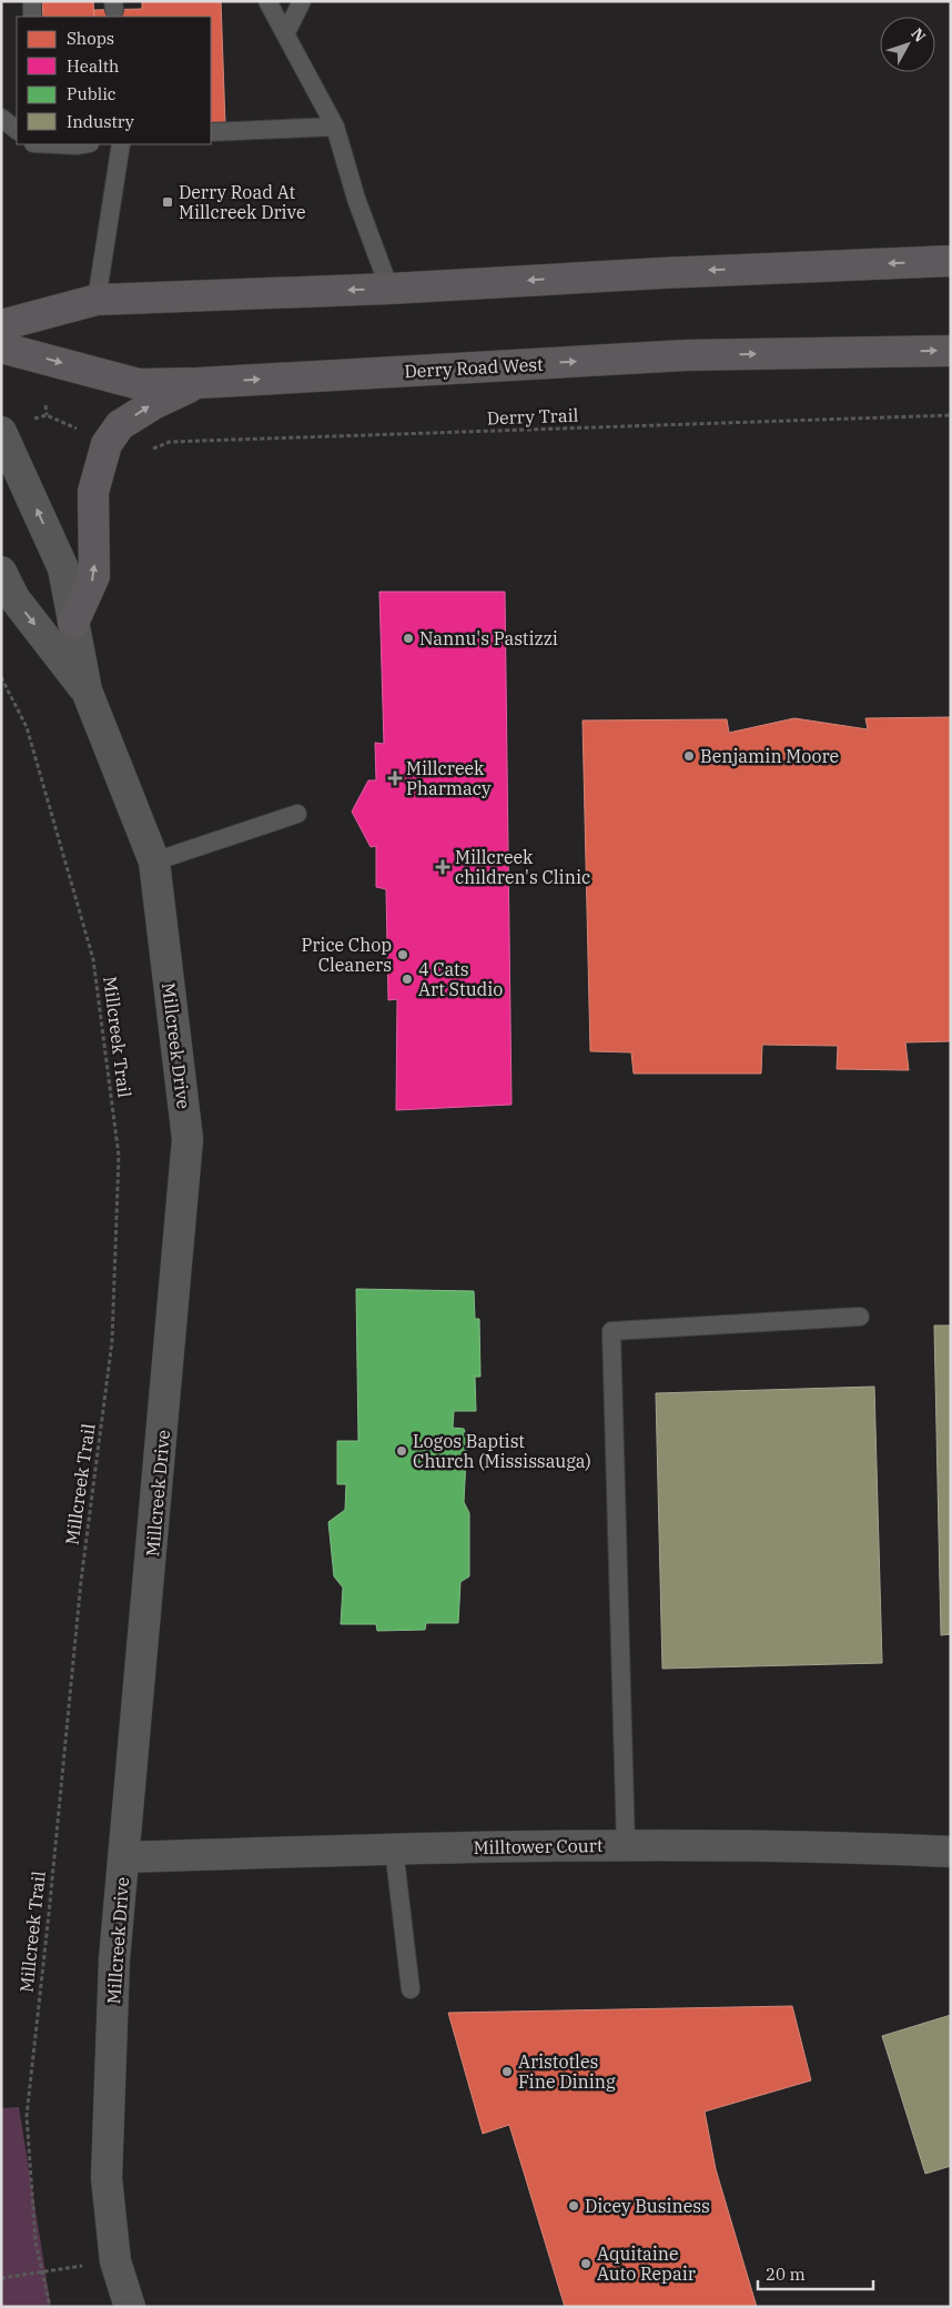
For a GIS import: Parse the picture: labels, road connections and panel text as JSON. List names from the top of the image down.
{
  "streets": {
    "main road": ["Derry Road West"],
    "street": ["Millcreek Drive", "Milltower Court"],
    "path": ["Derry Trail", "Millcreek Trail"]
  },
  "crossings": [
    ["Millcreek Drive", "Milltower Court"]
  ],
  "places": {
    "transit": ["Derry Road At Millcreek Drive"],
    "other": [
      "Nannu's Pastizzi",
      "Benjamin Moore",
      "Price Chop Cleaners",
      "4 Cats Art Studio",
      "Logos Baptist Church (Mississauga)",
      "Aristotles Fine Dining",
      "Dicey Business",
      "Aquitaine Auto Repair"
    ],
    "health": ["Millcreek Pharmacy", "Millcreek children's Clinic"]
  },
  "legend": [
    "Shops",
    "Health",
    "Public",
    "Industry"
  ],
  "scale_bar": "20 m",
  "north": "top right"
}
